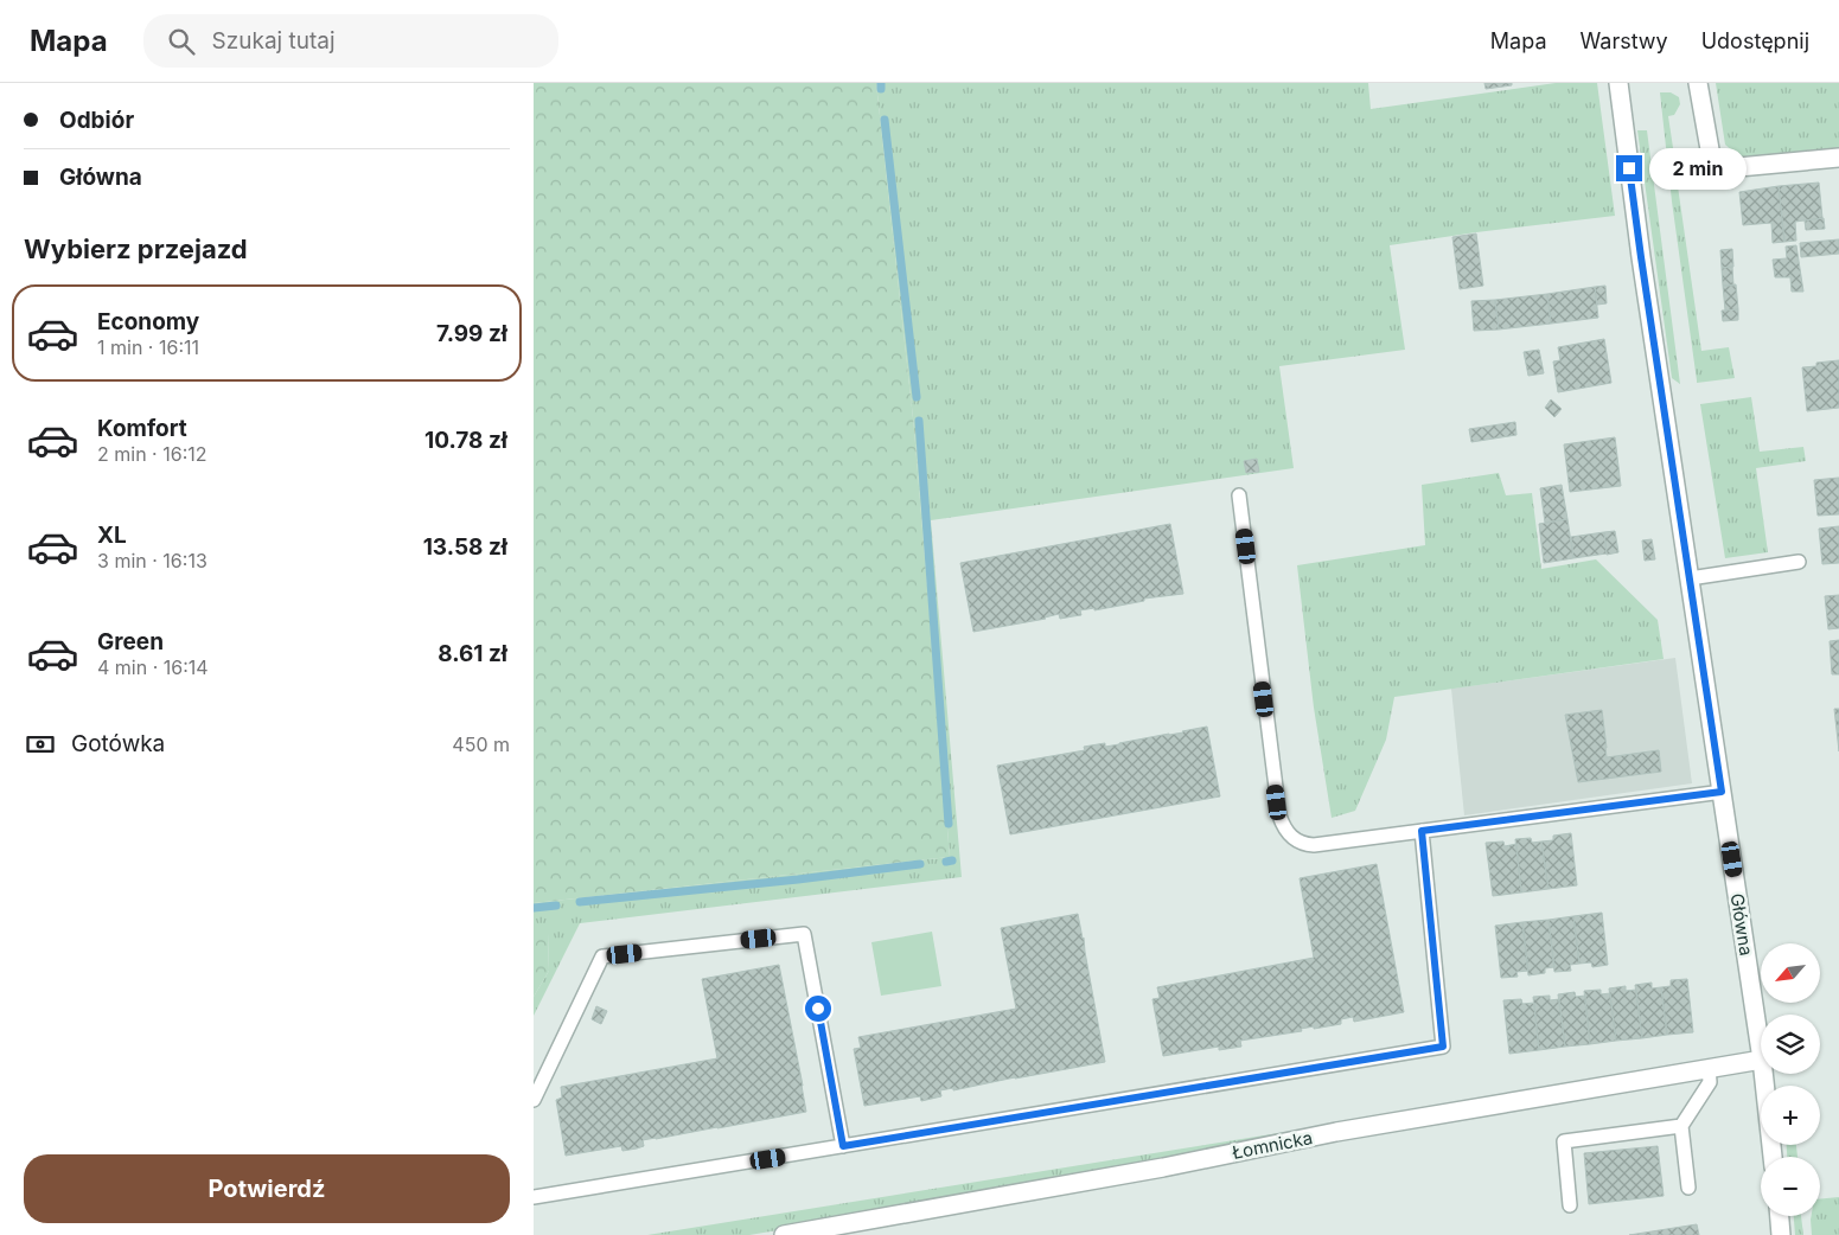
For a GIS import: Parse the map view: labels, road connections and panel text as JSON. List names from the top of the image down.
{
  "streets": {
    "street": ["Główna", "Łomnicka"]
  },
  "north": "bottom left",
  "page": {
    "header": "Mapa",
    "search": "Szukaj tutaj",
    "nav": ["Mapa", "Warstwy", "Udostępnij"],
    "banner": ["Odbiór", "Główna"],
    "bubble": "2 min",
    "heading": "Wybierz przejazd",
    "list": [
      {
        "name": "Economy",
        "note": "1 min · 16:11",
        "value": "7.99 zł"
      },
      {
        "name": "Komfort",
        "note": "2 min · 16:12",
        "value": "10.78 zł"
      },
      {
        "name": "XL",
        "note": "3 min · 16:13",
        "value": "13.58 zł"
      },
      {
        "name": "Green",
        "note": "4 min · 16:14",
        "value": "8.61 zł"
      }
    ],
    "pay": ["Gotówka", "450 m"],
    "map_buttons": ["+", "−"],
    "buttons": "Potwierdź"
  }
}
